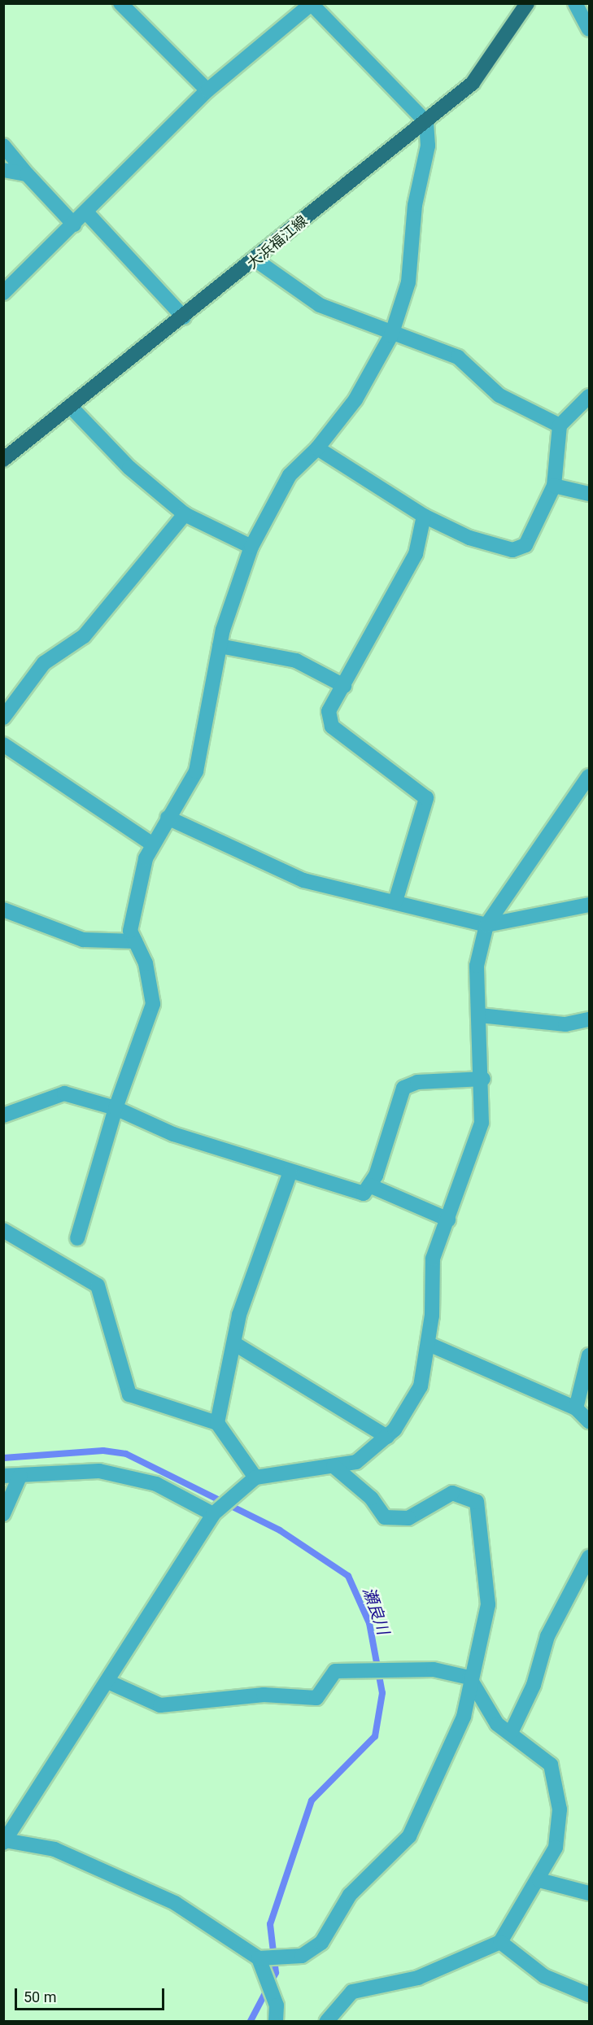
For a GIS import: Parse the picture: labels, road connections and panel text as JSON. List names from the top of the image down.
{
  "streets": {
    "main road": ["大浜福江線"]
  },
  "water": ["瀬良川"],
  "scale_bar": "50 m"
}
